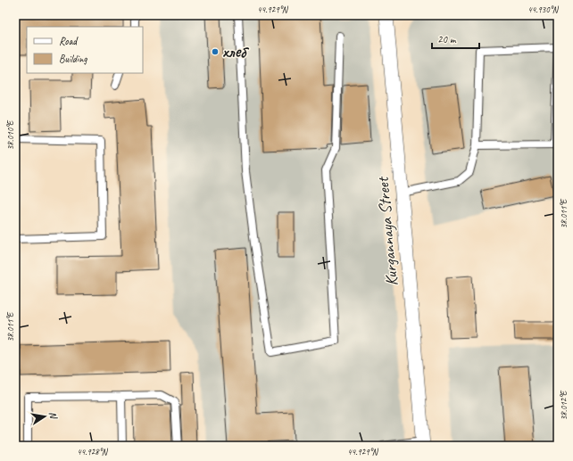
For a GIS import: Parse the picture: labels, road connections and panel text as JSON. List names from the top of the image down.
{
  "streets": {
    "street": ["Kurgannaya Street"]
  },
  "places": ["хлеб"],
  "legend": ["Road", "Building"],
  "scale_bar": "20 m",
  "north": "right",
  "coordinates": [
    "44.929°N",
    "44.930°N",
    "38.010°E",
    "38.011°E",
    "38.012°E",
    "44.928°N"
  ]
}
